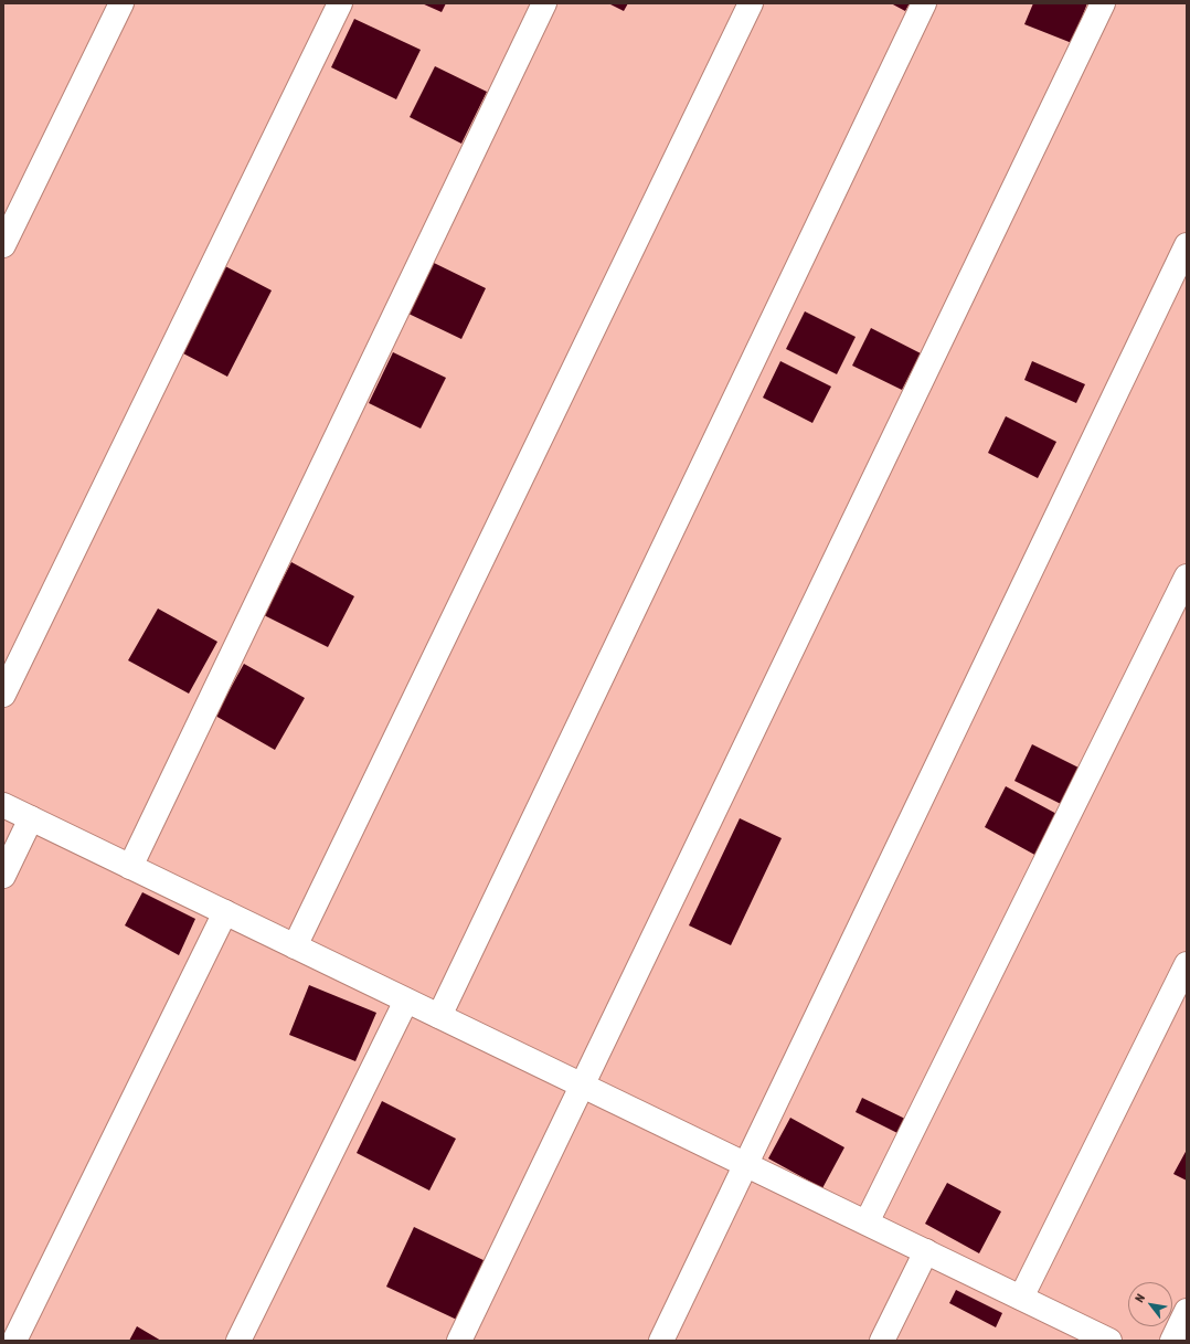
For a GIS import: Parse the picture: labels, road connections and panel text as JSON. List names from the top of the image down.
{
  "north": "top left"
}
